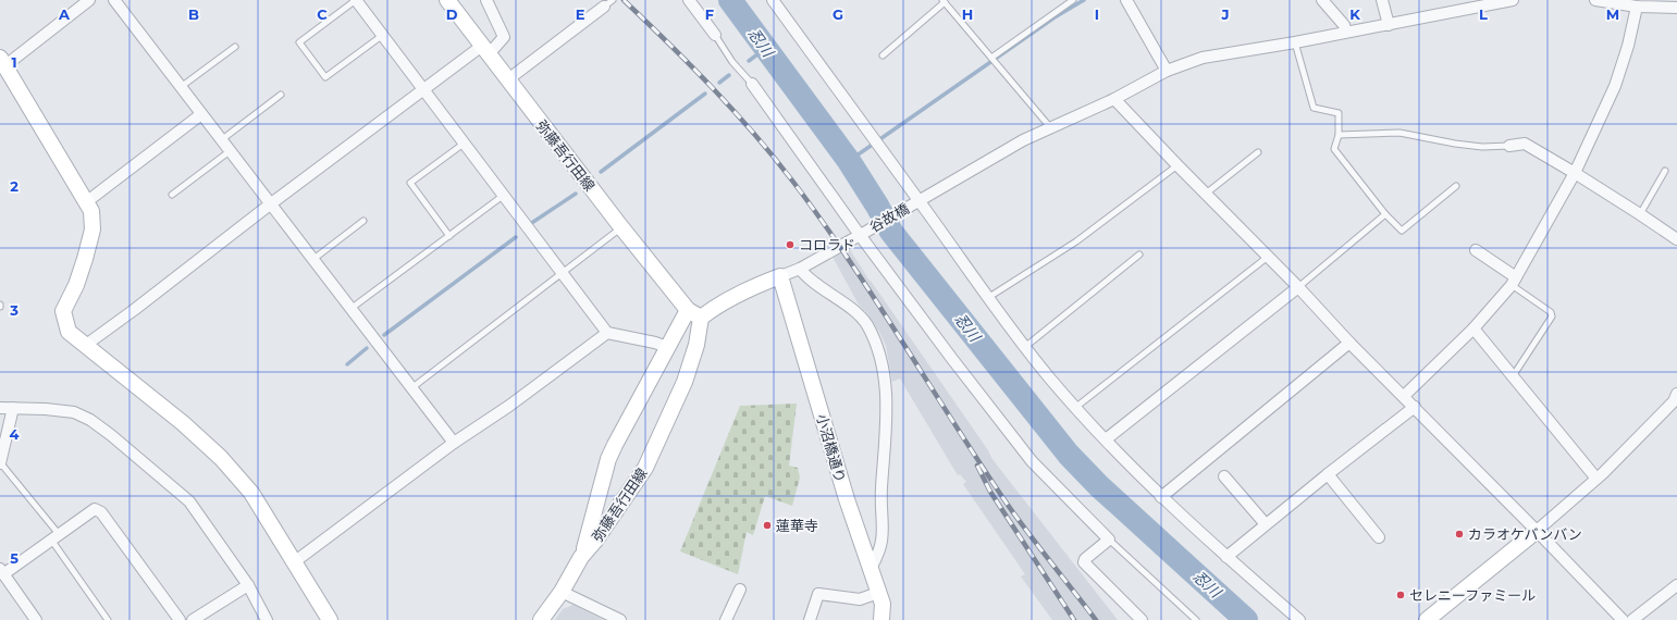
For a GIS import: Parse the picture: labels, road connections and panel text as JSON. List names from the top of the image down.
{
  "streets": {
    "street": ["弥藤吾行田線", "谷故橋", "小沼橋通り"]
  },
  "crossings": [
    ["谷故橋", "小沼橋通り"]
  ],
  "water": ["忍川"],
  "places": [
    "コロラド",
    "蓮華寺",
    "カラオケバンバン",
    "セレニーファミール"
  ],
  "grid": {
    "columns": [
      "A",
      "B",
      "C",
      "D",
      "E",
      "F",
      "G",
      "H",
      "I",
      "J",
      "K",
      "L",
      "M"
    ],
    "rows": [
      "1",
      "2",
      "3",
      "4",
      "5"
    ]
  }
}
